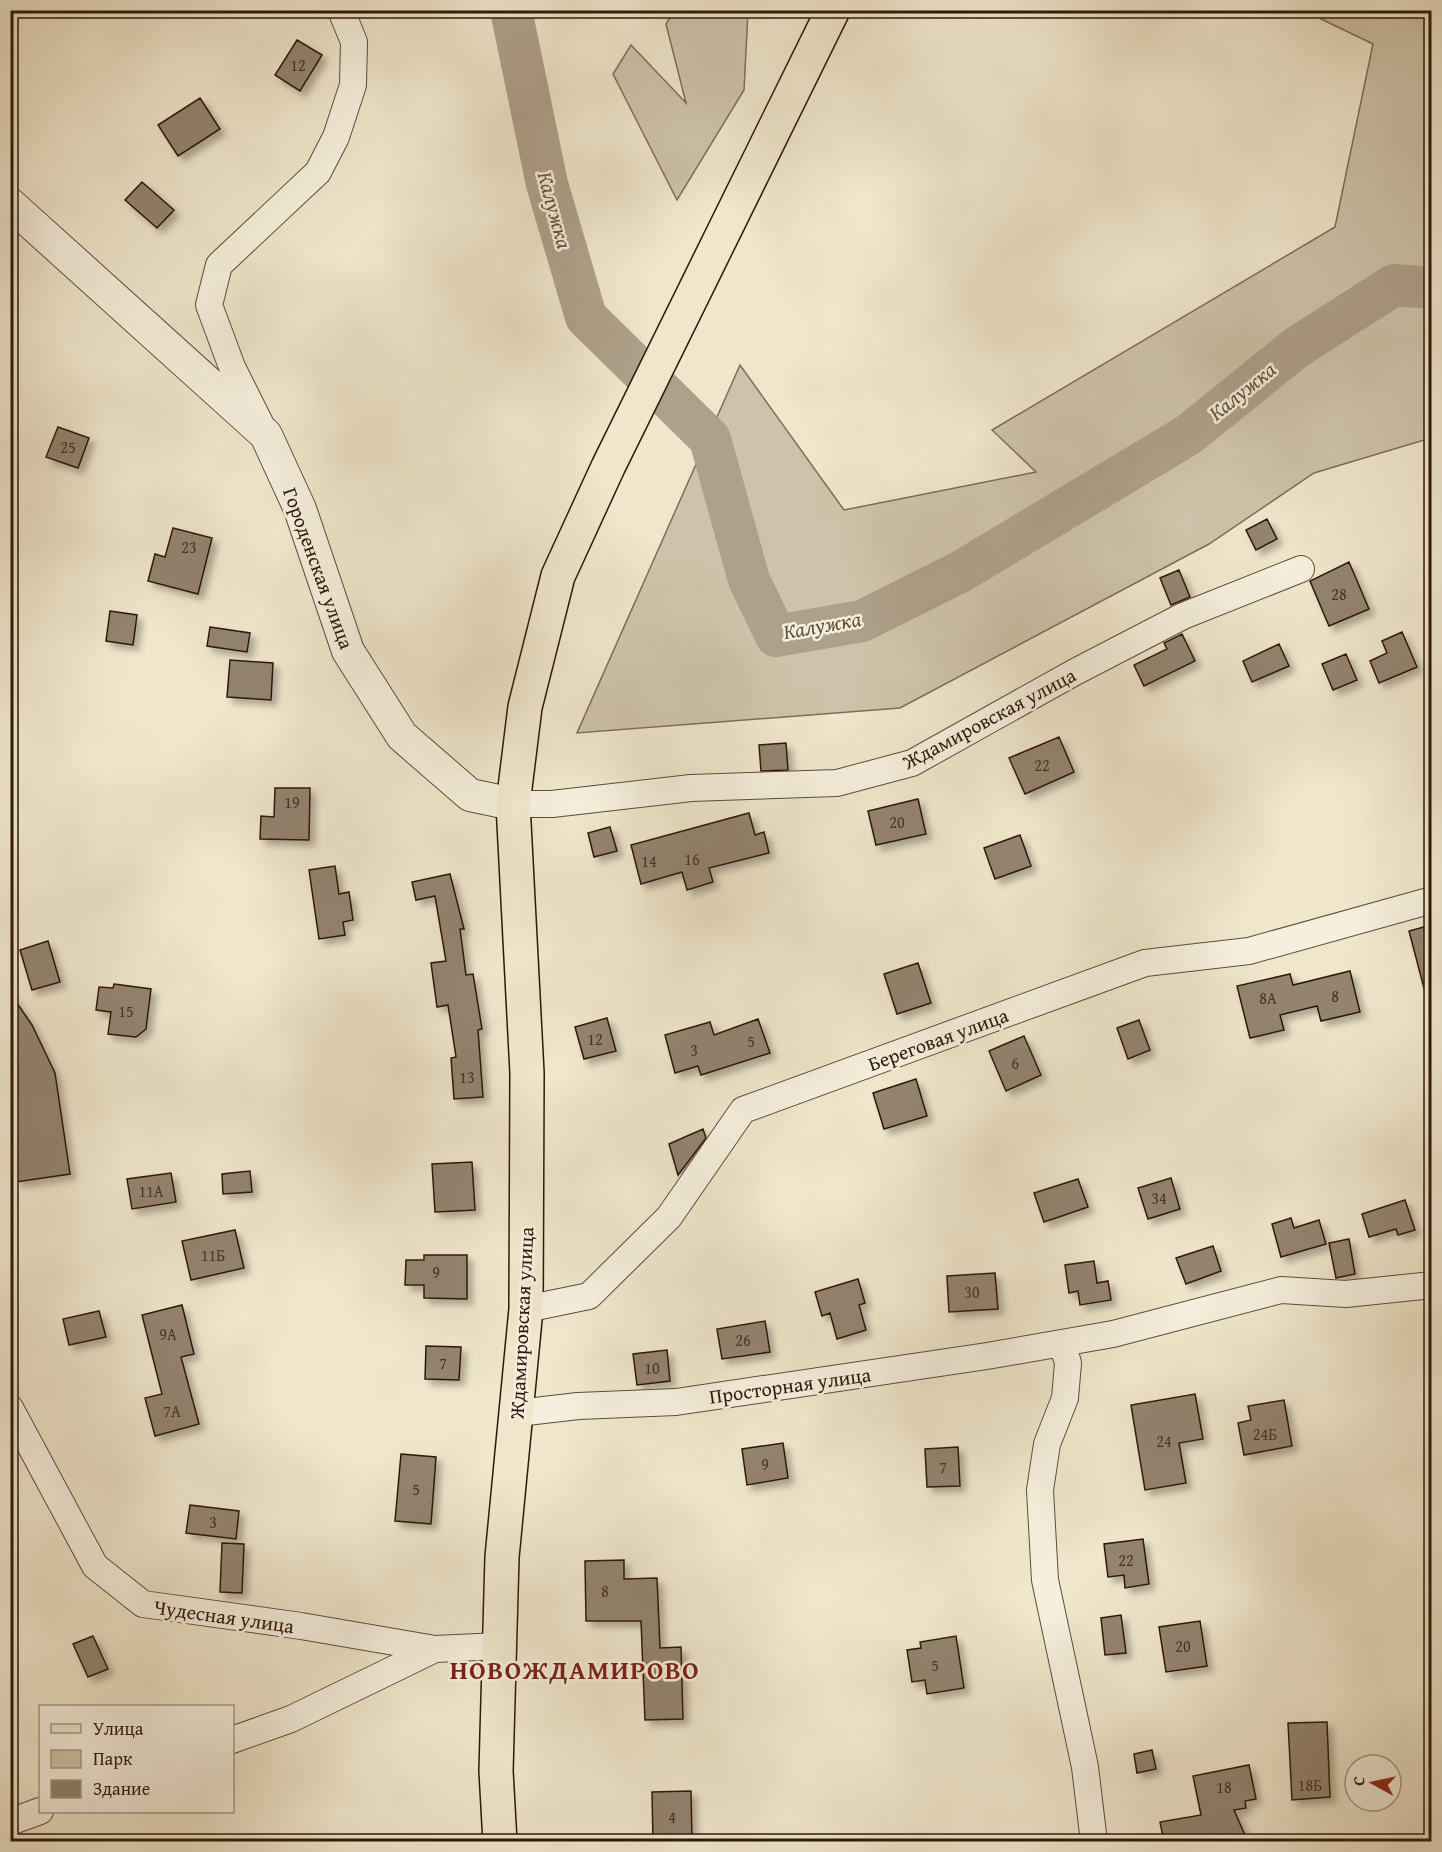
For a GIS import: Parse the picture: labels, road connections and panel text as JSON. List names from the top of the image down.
{
  "streets": {
    "main road": ["Ждамировская улица"],
    "street": [
      "Городенская улица",
      "Береговая улица",
      "Просторная улица",
      "Чудесная улица"
    ]
  },
  "crossings": [
    ["Городенская улица", "Ждамировская улица"],
    ["Ждамировская улица", "Береговая улица"],
    ["Ждамировская улица", "Просторная улица"]
  ],
  "districts": ["НОВОЖДАМИРОВО"],
  "water": ["Калужка"],
  "house_numbers": [
    "12",
    "25",
    "23",
    "28",
    "22",
    "19",
    "20",
    "16",
    "14",
    "8",
    "8А",
    "15",
    "12",
    "5",
    "3",
    "6",
    "13",
    "11А",
    "34",
    "11Б",
    "9",
    "30",
    "9А",
    "26",
    "7",
    "10",
    "7А",
    "24Б",
    "24",
    "9",
    "7",
    "5",
    "3",
    "22",
    "8",
    "20",
    "5",
    "18Б",
    "18",
    "4"
  ],
  "legend": ["Улица", "Парк", "Здание"],
  "north": "left"
}
